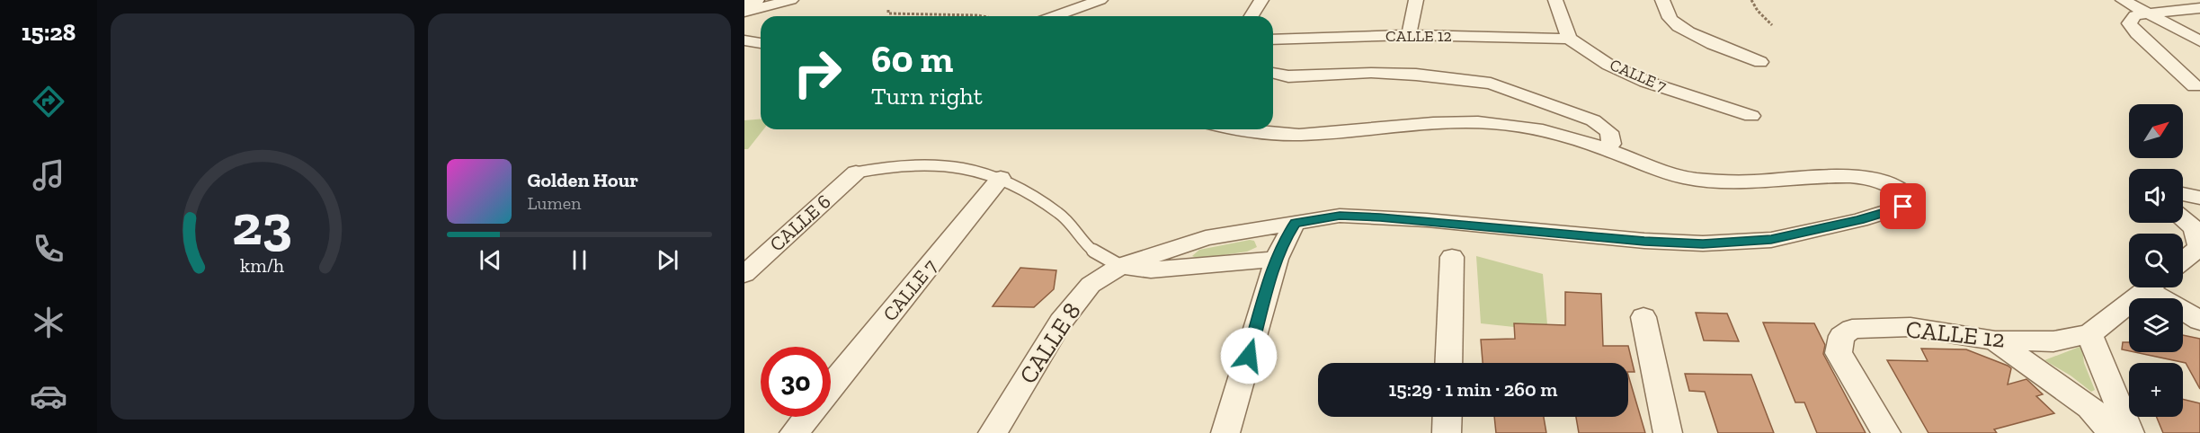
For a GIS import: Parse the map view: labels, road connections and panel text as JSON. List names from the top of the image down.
{
  "streets": {
    "street": [
      "CALLE 12",
      "CALLE 7",
      "CALLE 6",
      "CALLE 8"
    ]
  },
  "crossings": [
    ["CALLE 12", "CALLE 7"]
  ],
  "north": "top right",
  "page": {
    "tabs": "15:28",
    "turn": ["60 m", "Turn right"],
    "map_buttons": "+",
    "song": ["Golden Hour", "Lumen"],
    "limit": "30",
    "trip": "15:29 · 1 min · 260 m",
    "gauge": ["23", "km/h"]
  }
}
